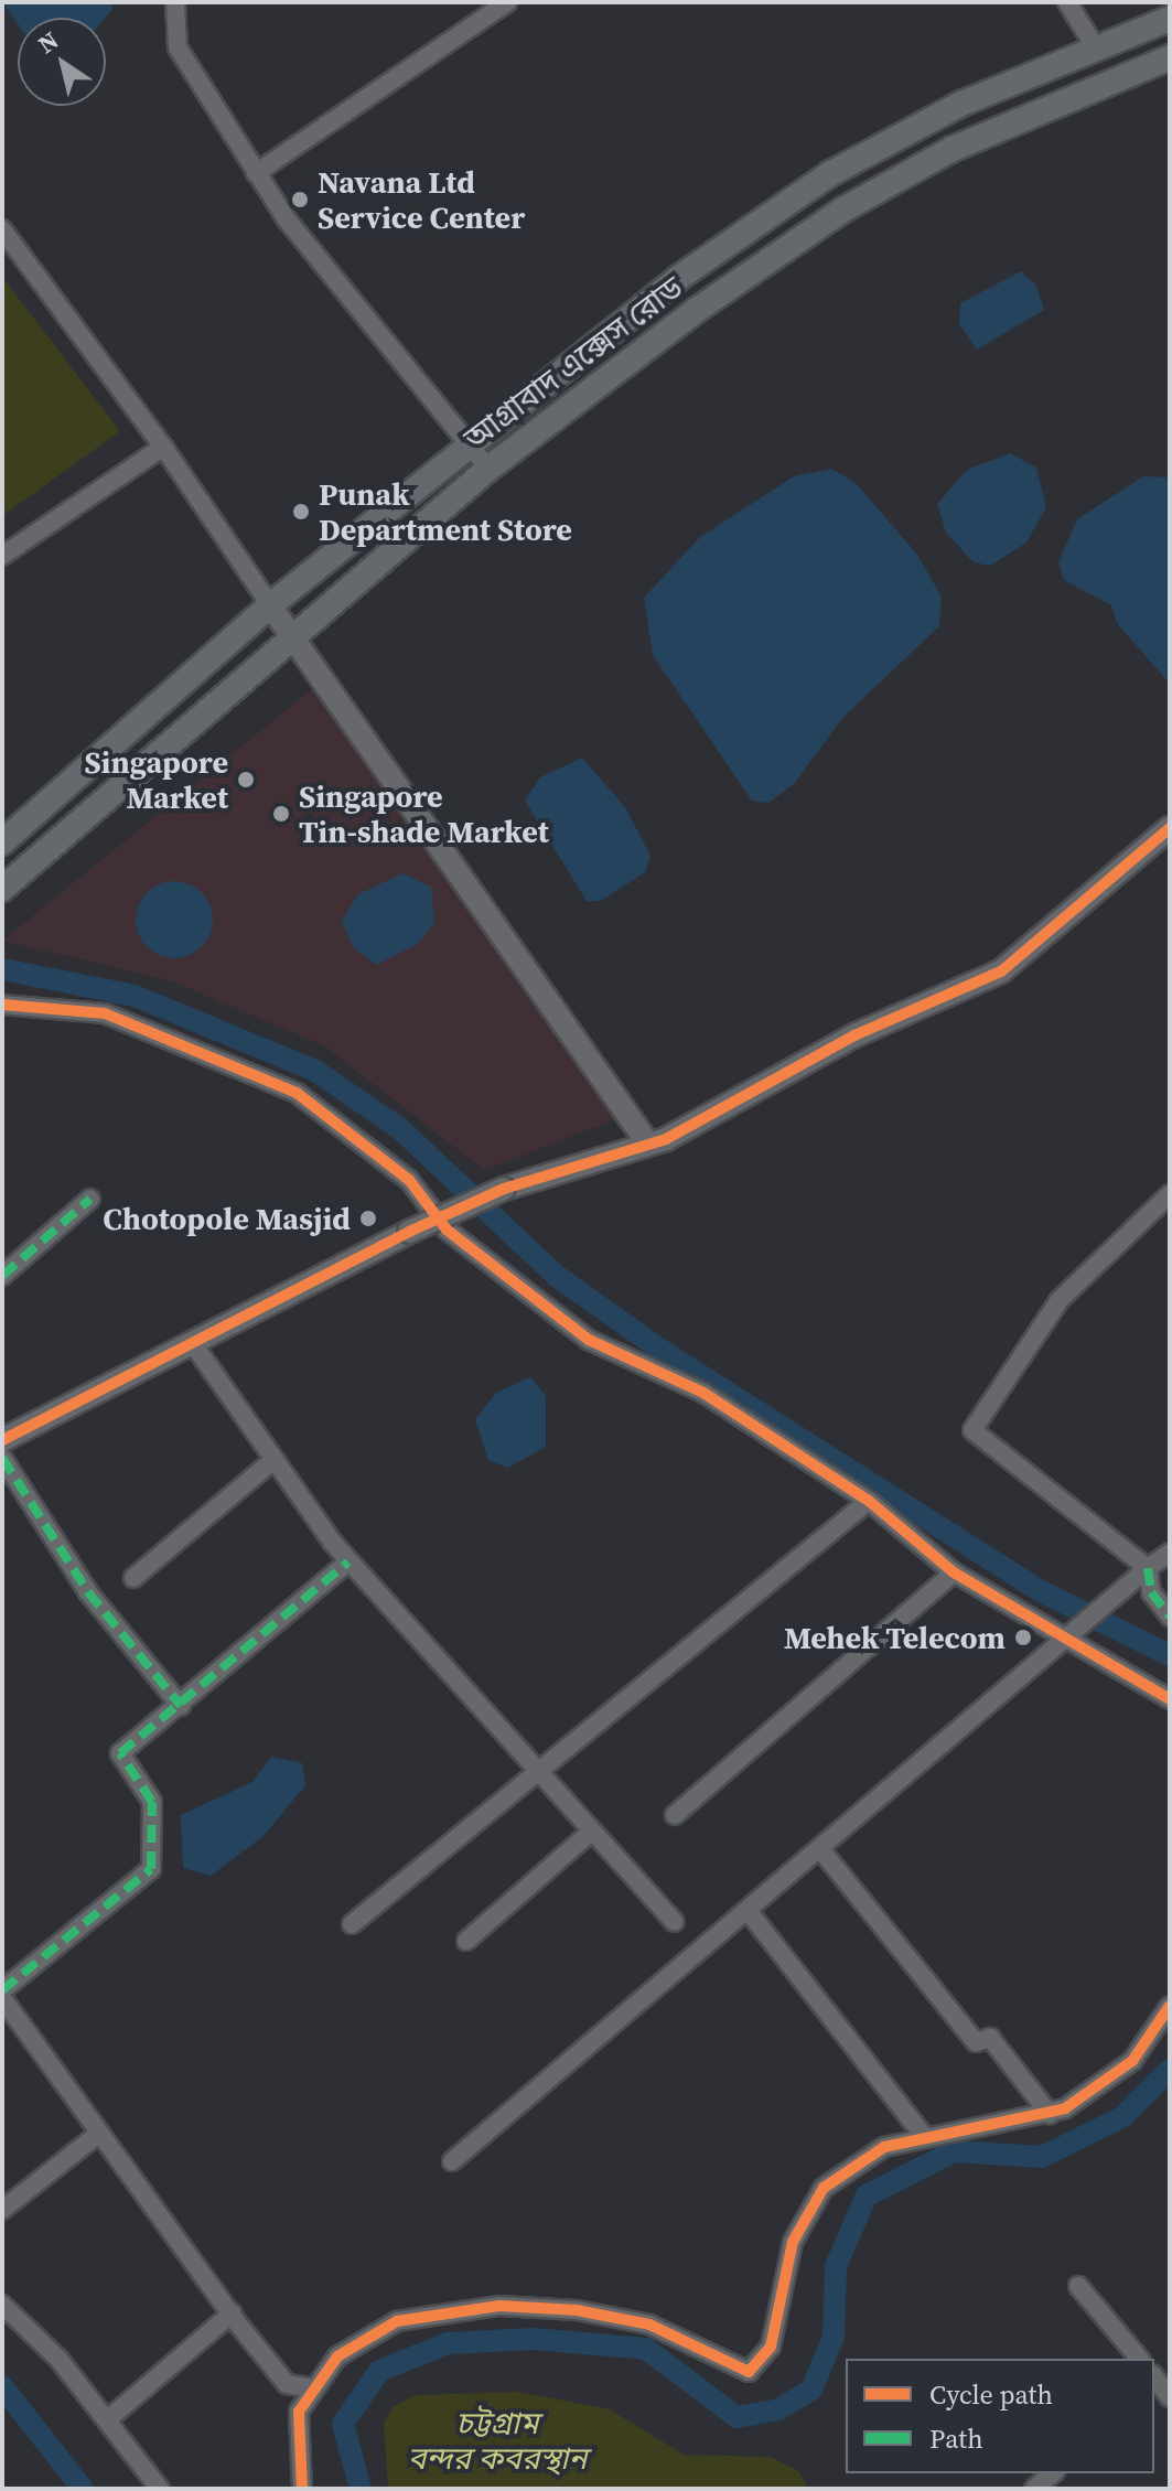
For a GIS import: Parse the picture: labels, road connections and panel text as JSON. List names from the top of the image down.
{
  "streets": {
    "main road": ["আগ্রাবাদ এক্সেস রোড"]
  },
  "parks": ["চট্টগ্রাম বন্দর কবরস্থান"],
  "places": [
    "Navana Ltd Service Center",
    "Punak Department Store",
    "Singapore Market",
    "Singapore Tin-shade Market",
    "Chotopole Masjid",
    "Mehek Telecom"
  ],
  "legend": ["Cycle path", "Path"],
  "north": "top left"
}
